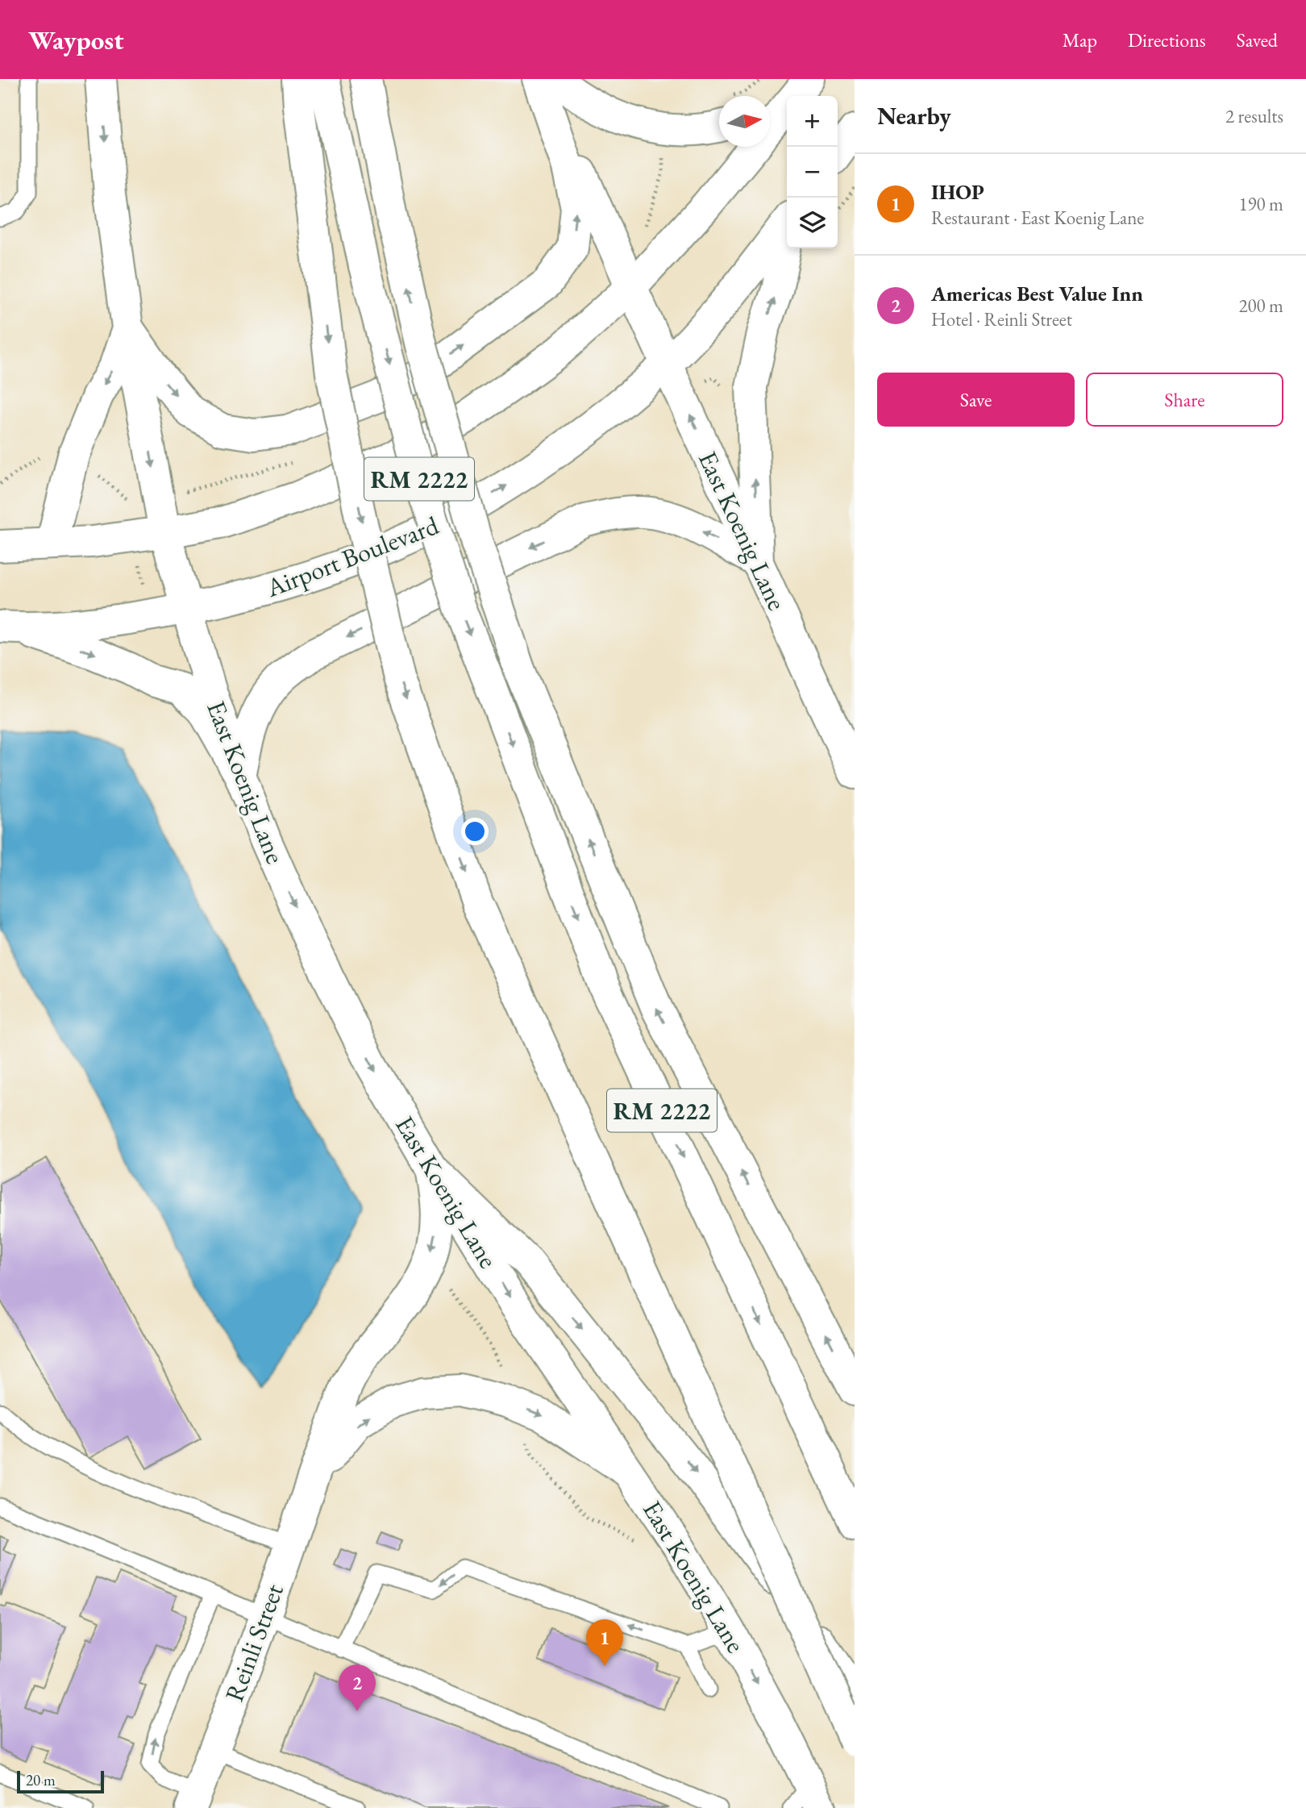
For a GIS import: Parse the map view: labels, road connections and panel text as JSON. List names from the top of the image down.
{
  "streets": {
    "main road": [
      "RM 2222",
      "East Koenig Lane",
      "Airport Boulevard",
      "Reinli Street"
    ]
  },
  "crossings": [
    ["East Koenig Lane", "Airport Boulevard"],
    ["East Koenig Lane", "Reinli Street"]
  ],
  "scale_bar": "20 m",
  "north": "right",
  "page": {
    "header": "Waypost",
    "nav": ["Map", "Directions", "Saved"],
    "heading": ["Nearby", "2 results"],
    "map_buttons": ["+", "−"],
    "list": [
      {
        "mark": "1",
        "name": "IHOP",
        "note": "Restaurant · East Koenig Lane",
        "value": "190 m"
      },
      {
        "mark": "2",
        "name": "Americas Best Value Inn",
        "note": "Hotel · Reinli Street",
        "value": "200 m"
      }
    ],
    "buttons": ["Save", "Share"],
    "pins": ["1", "2"],
    "scale": "20 m"
  }
}
